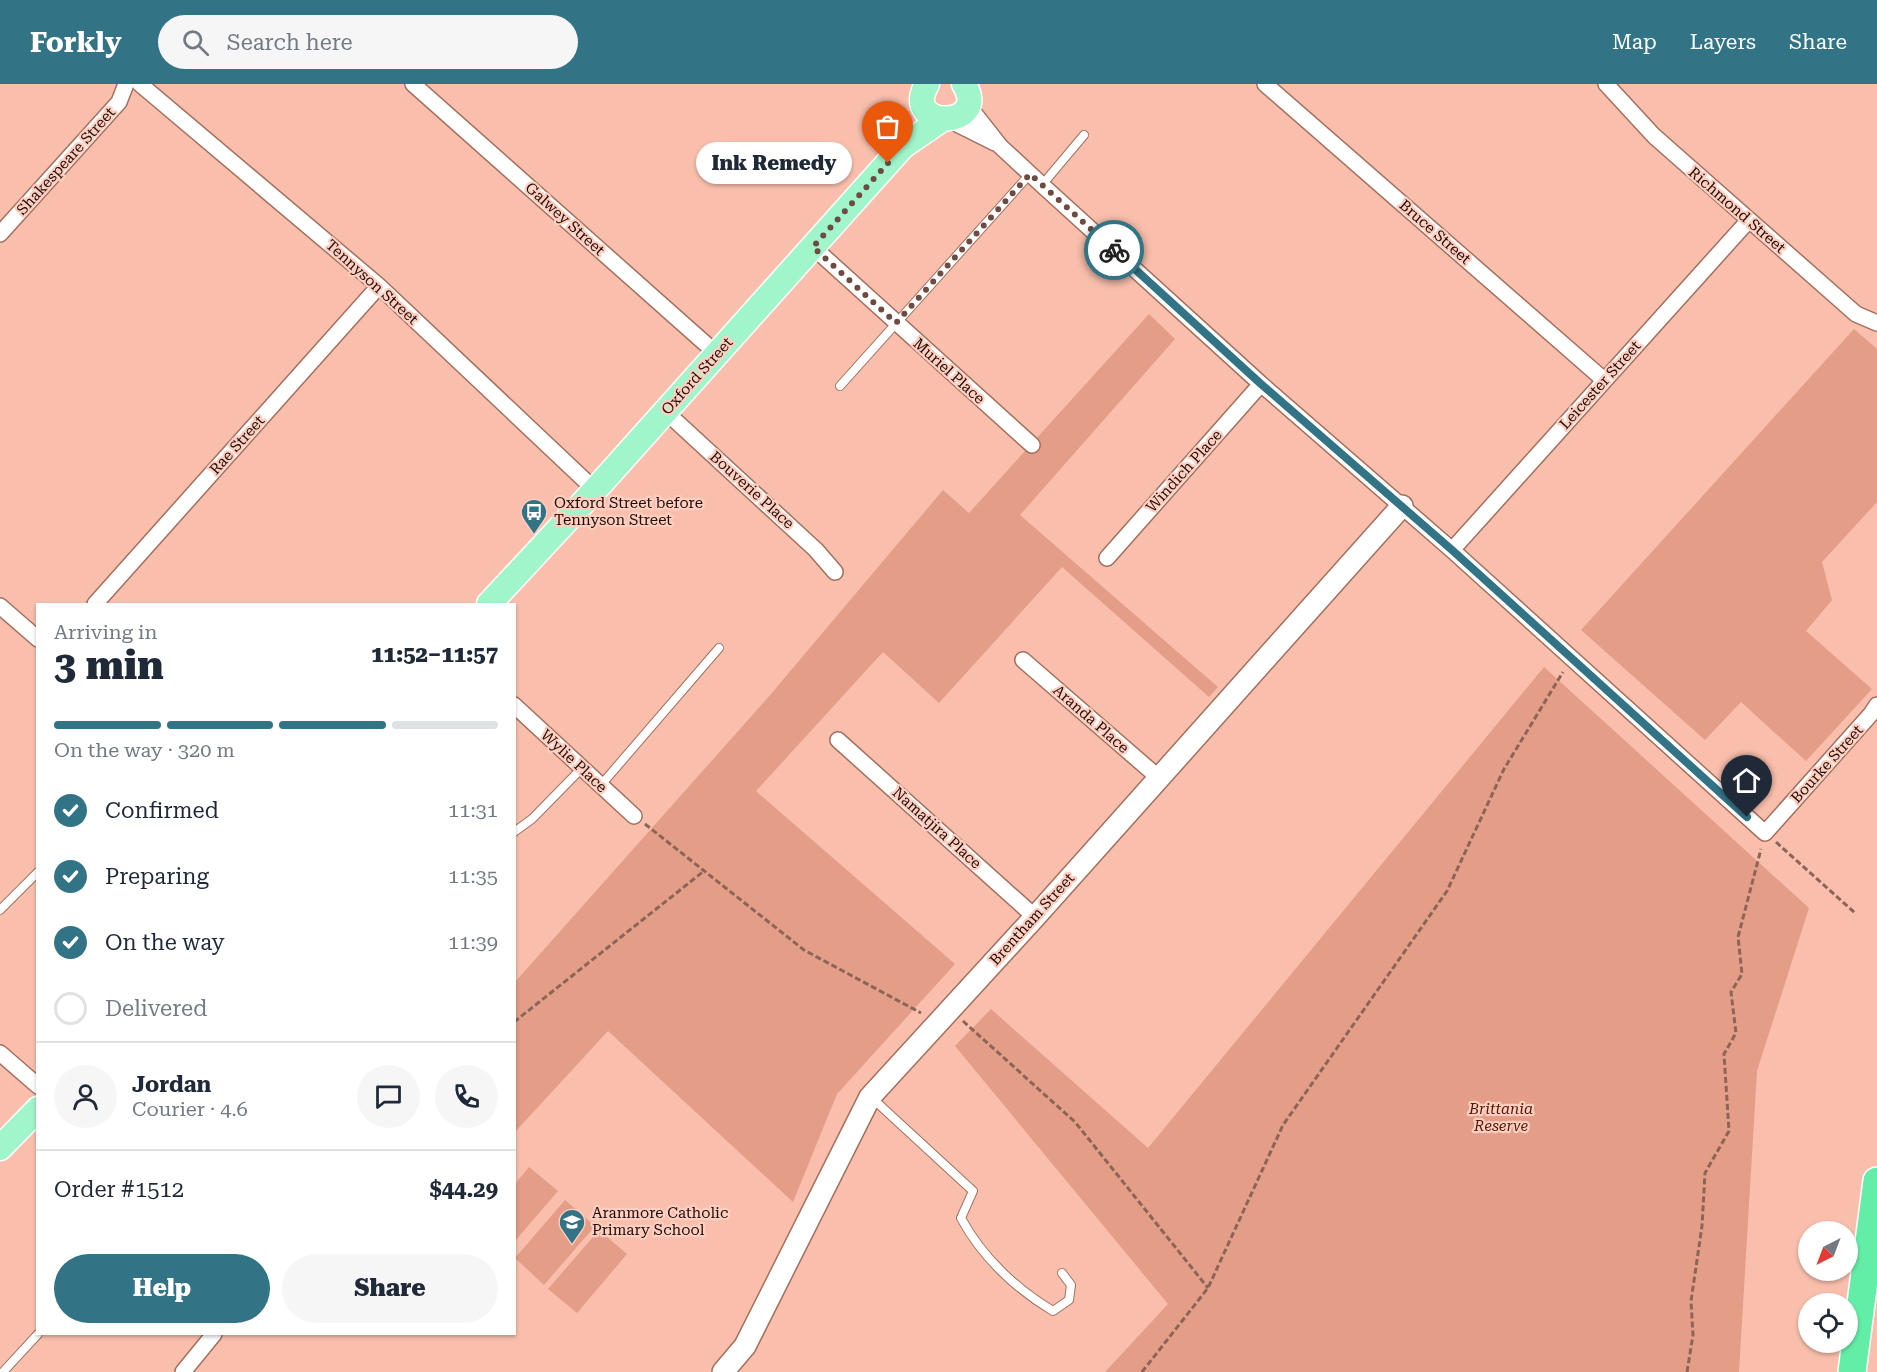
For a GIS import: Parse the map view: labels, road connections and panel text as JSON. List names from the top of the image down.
{
  "streets": {
    "main road": ["Oxford Street"],
    "street": [
      "Shakespeare Street",
      "Richmond Street",
      "Galwey Street",
      "Bruce Street",
      "Tennyson Street",
      "Muriel Place",
      "Leicester Street",
      "Rae Street",
      "Windich Place",
      "Bouverie Place",
      "Aranda Place",
      "Wylie Place",
      "Bourke Street",
      "Namatjira Place",
      "Brentham Street"
    ]
  },
  "crossings": [
    ["Richmond Street", "Leicester Street"],
    ["Galwey Street", "Oxford Street"],
    ["Bruce Street", "Leicester Street"],
    ["Tennyson Street", "Oxford Street"],
    ["Tennyson Street", "Rae Street"],
    ["Muriel Place", "Oxford Street"],
    ["Oxford Street", "Bouverie Place"],
    ["Aranda Place", "Brentham Street"],
    ["Namatjira Place", "Brentham Street"]
  ],
  "parks": ["Brittania Reserve"],
  "places": {
    "other": ["Ink Remedy"],
    "bus stop": ["Oxford Street before Tennyson Street"],
    "school or university": ["Aranmore Catholic Primary School"]
  },
  "north": "bottom left",
  "page": {
    "header": "Forkly",
    "search": "Search here",
    "nav": ["Map", "Layers", "Share"],
    "bubble": "Ink Remedy",
    "heading": ["3 min", "Arriving in", "11:52–11:57"],
    "panel": [
      "Jordan",
      "Courier · 4.6",
      "Order #1512",
      "$44.29"
    ],
    "bar": "On the way · 320 m",
    "list": [
      ["Confirmed", "11:31"],
      ["Preparing", "11:35"],
      ["On the way", "11:39"],
      "Delivered"
    ],
    "buttons": ["Help", "Share"]
  }
}
